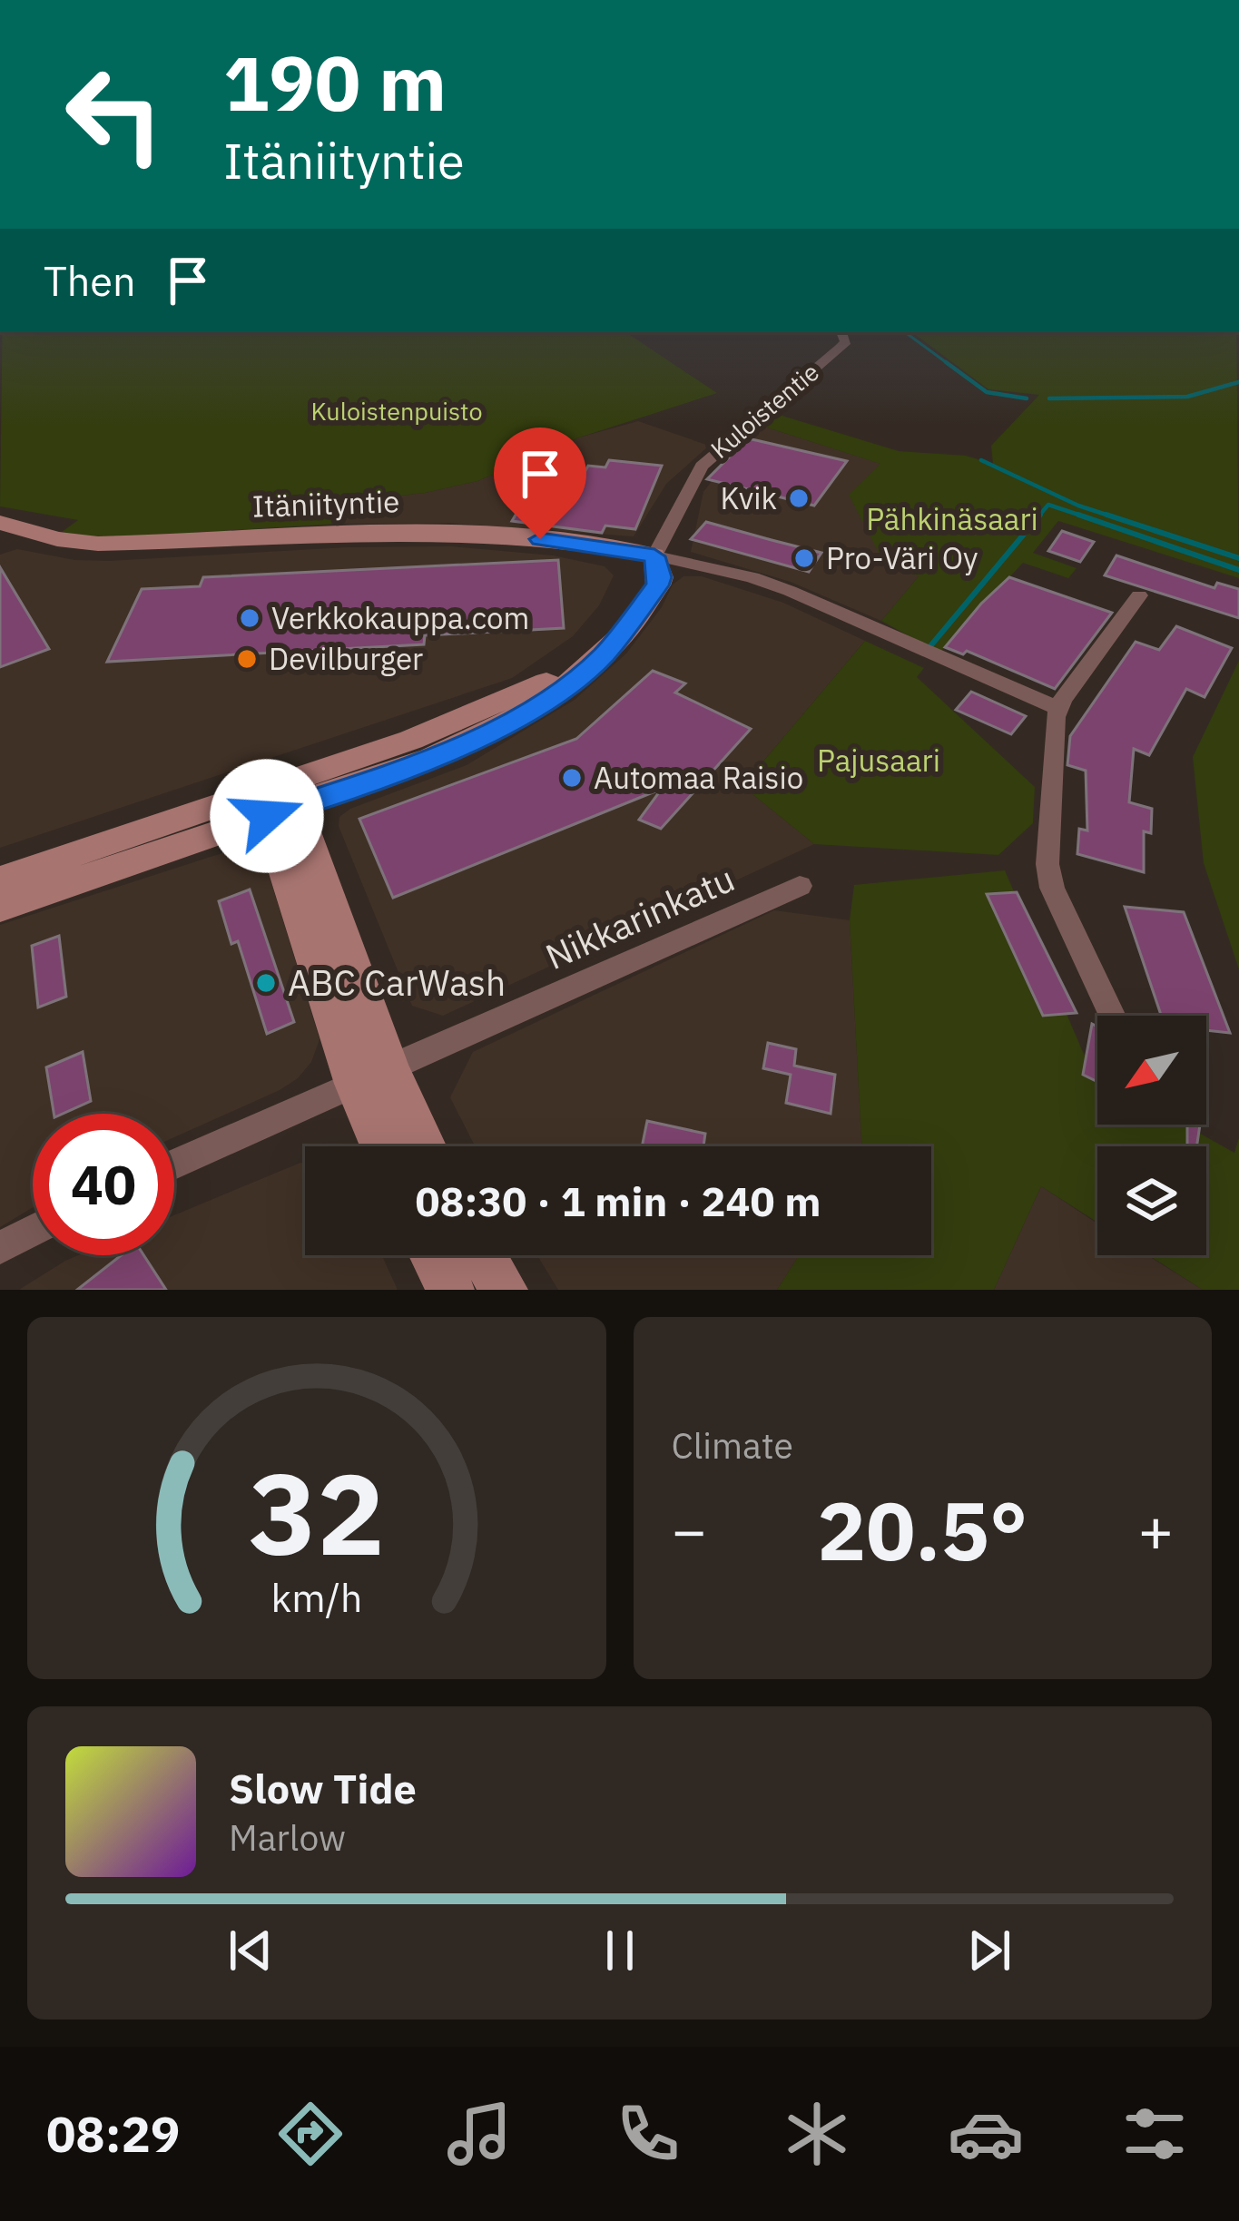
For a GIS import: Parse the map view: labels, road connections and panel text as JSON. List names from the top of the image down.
{
  "streets": {
    "street": ["Kuloistentie", "Itäniityntie", "Nikkarinkatu"]
  },
  "crossings": [
    ["Kuloistentie", "Itäniityntie"]
  ],
  "parks": ["Kuloistenpuisto", "Pähkinäsaari", "Pajusaari"],
  "places": [
    "Kvik",
    "Pro-Väri Oy",
    "Verkkokauppa.com",
    "Devilburger",
    "Automaa Raisio",
    "ABC CarWash"
  ],
  "north": "bottom left",
  "page": {
    "turn": ["190 m", "Itäniityntie"],
    "then": "Then",
    "limit": "40",
    "trip": "08:30 · 1 min · 240 m",
    "tile": "Climate",
    "heat": ["−", "20.5°", "+"],
    "song": ["Slow Tide", "Marlow"],
    "tabs": "08:29",
    "gauge": ["32", "km/h"]
  }
}
